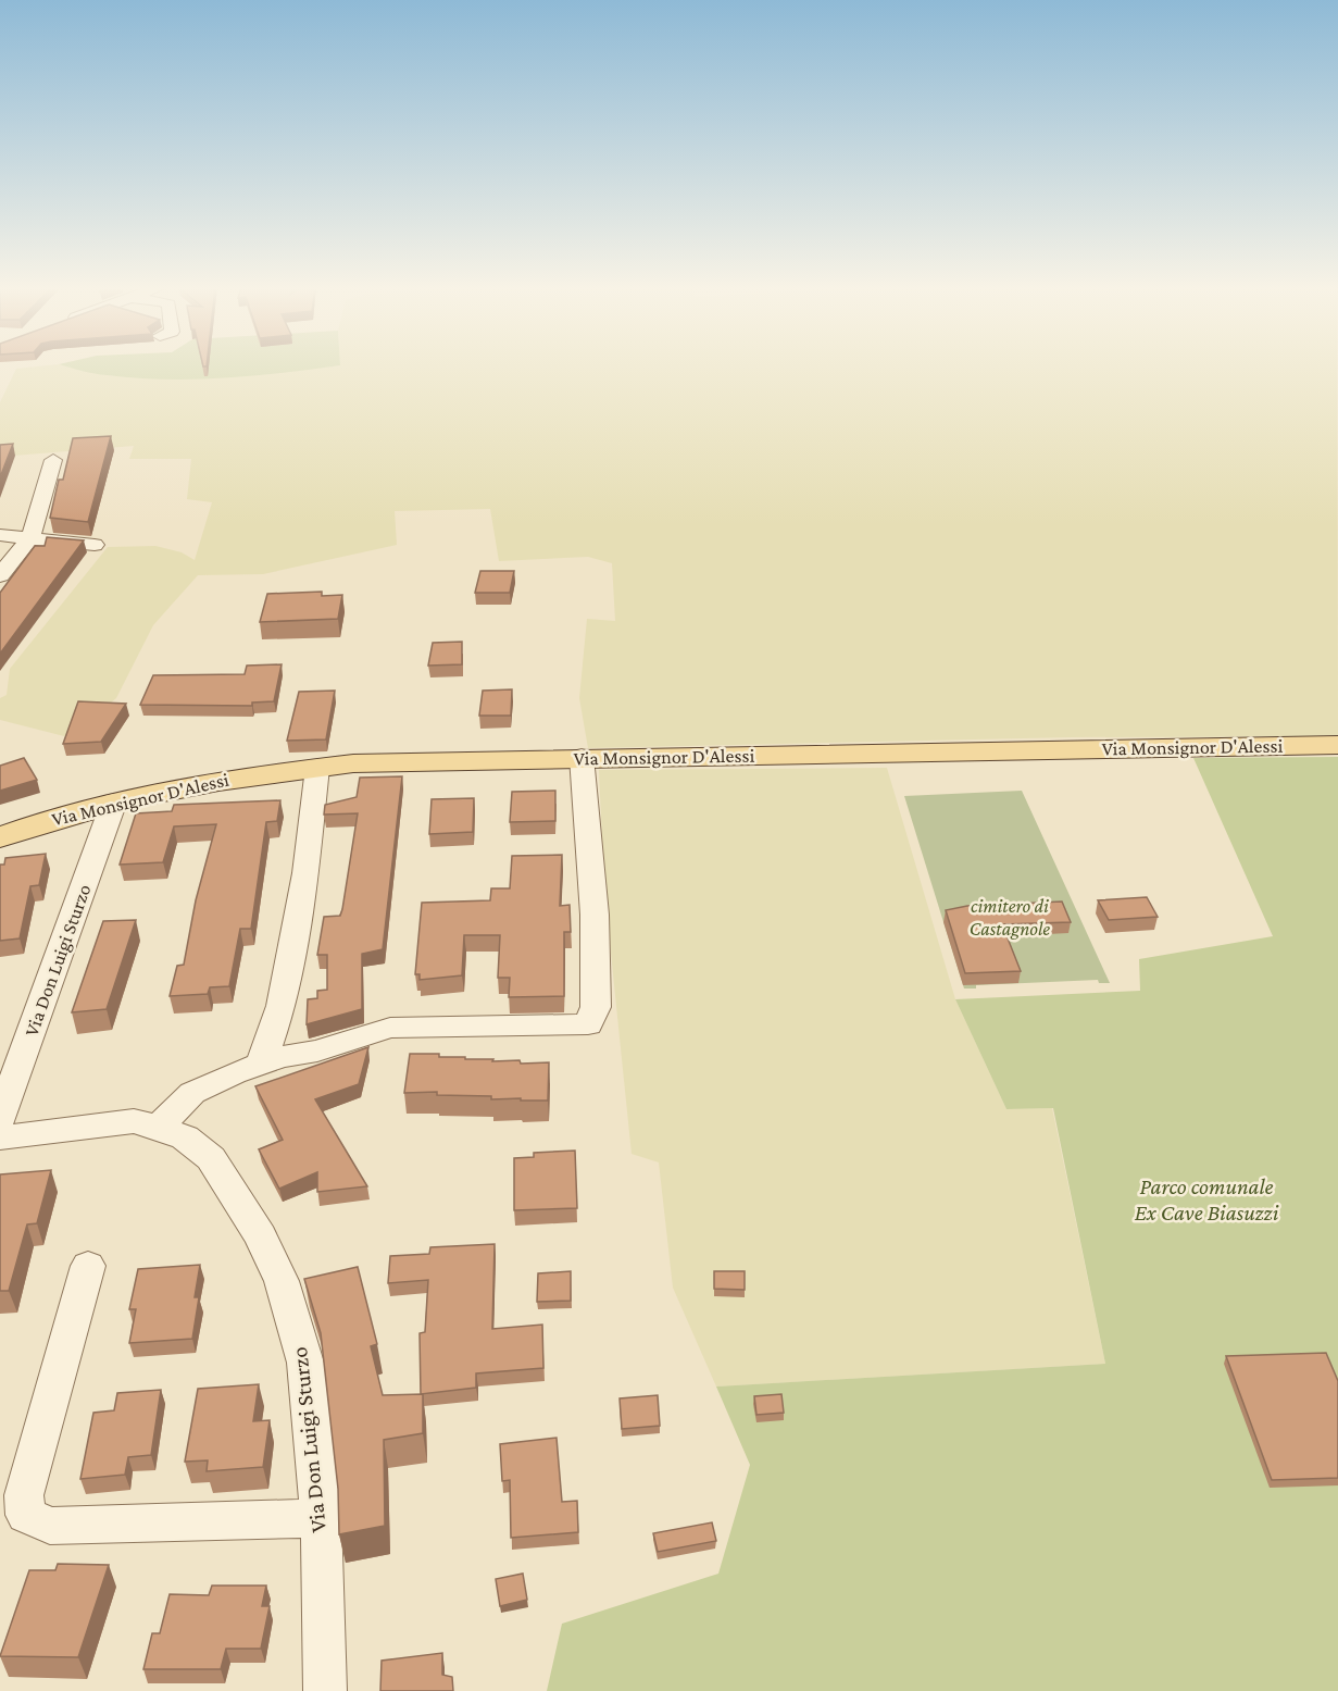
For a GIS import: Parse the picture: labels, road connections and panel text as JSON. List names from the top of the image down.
{
  "streets": {
    "main road": ["Via Monsignor D'Alessi"],
    "street": ["Via Don Luigi Sturzo"]
  },
  "crossings": [
    ["Via Monsignor D'Alessi", "Via Don Luigi Sturzo"]
  ],
  "parks": ["cimitero di Castagnole", "Parco comunale Ex Cave Biasuzzi"]
}
